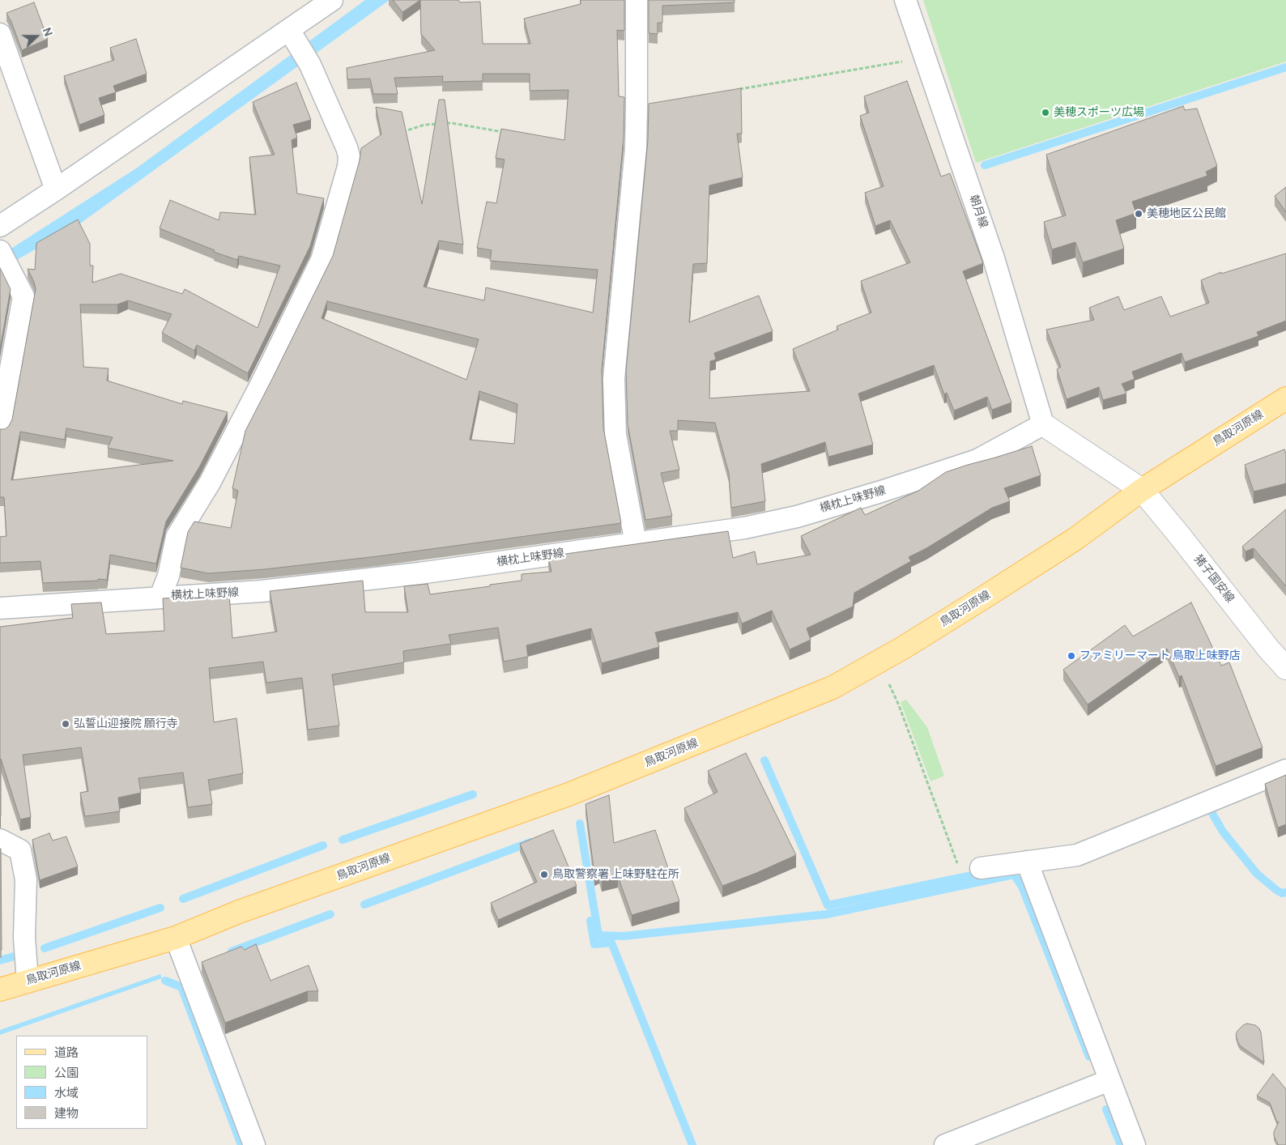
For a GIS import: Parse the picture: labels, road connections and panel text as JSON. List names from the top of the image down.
{
  "streets": {
    "main road": ["鳥取河原線", "猪子国安線"],
    "street": ["朝月線", "横枕上味野線"]
  },
  "crossings": [
    ["朝月線", "横枕上味野線"],
    ["朝月線", "猪子国安線"],
    ["鳥取河原線", "猪子国安線"],
    ["横枕上味野線", "猪子国安線"]
  ],
  "places": [
    "美穂スポーツ広場",
    "美穂地区公民館",
    "ファミリーマート 鳥取上味野店",
    "弘誓山迎接院 願行寺",
    "鳥取警察署 上味野駐在所"
  ],
  "legend": [
    "道路",
    "公園",
    "水域",
    "建物"
  ],
  "north": "right"
}
